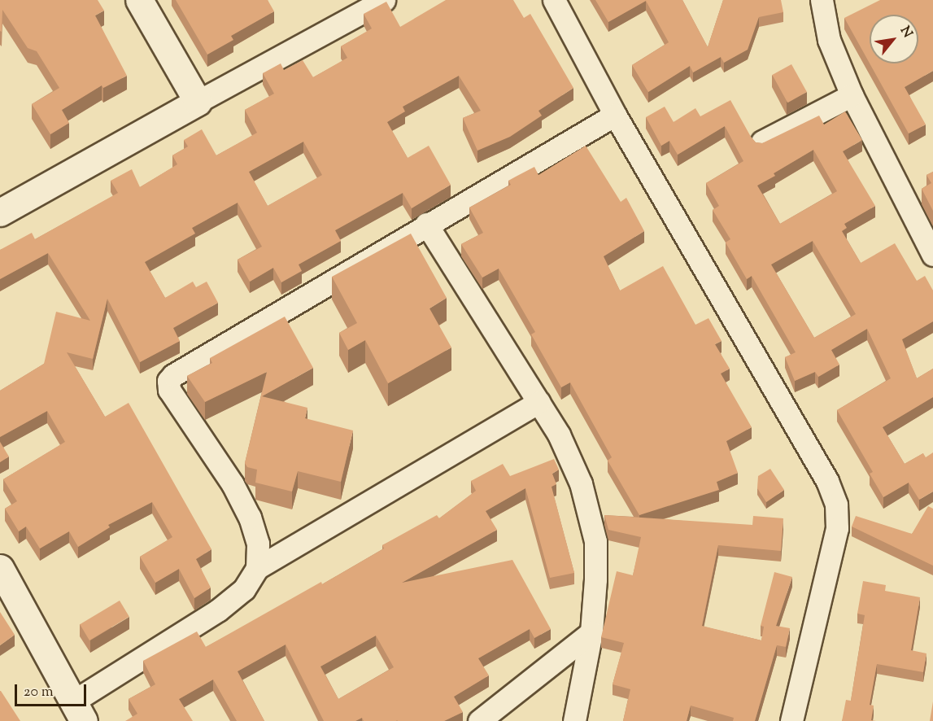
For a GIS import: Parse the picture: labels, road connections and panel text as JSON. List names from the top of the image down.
{
  "scale_bar": "20 m",
  "north": "top right"
}
